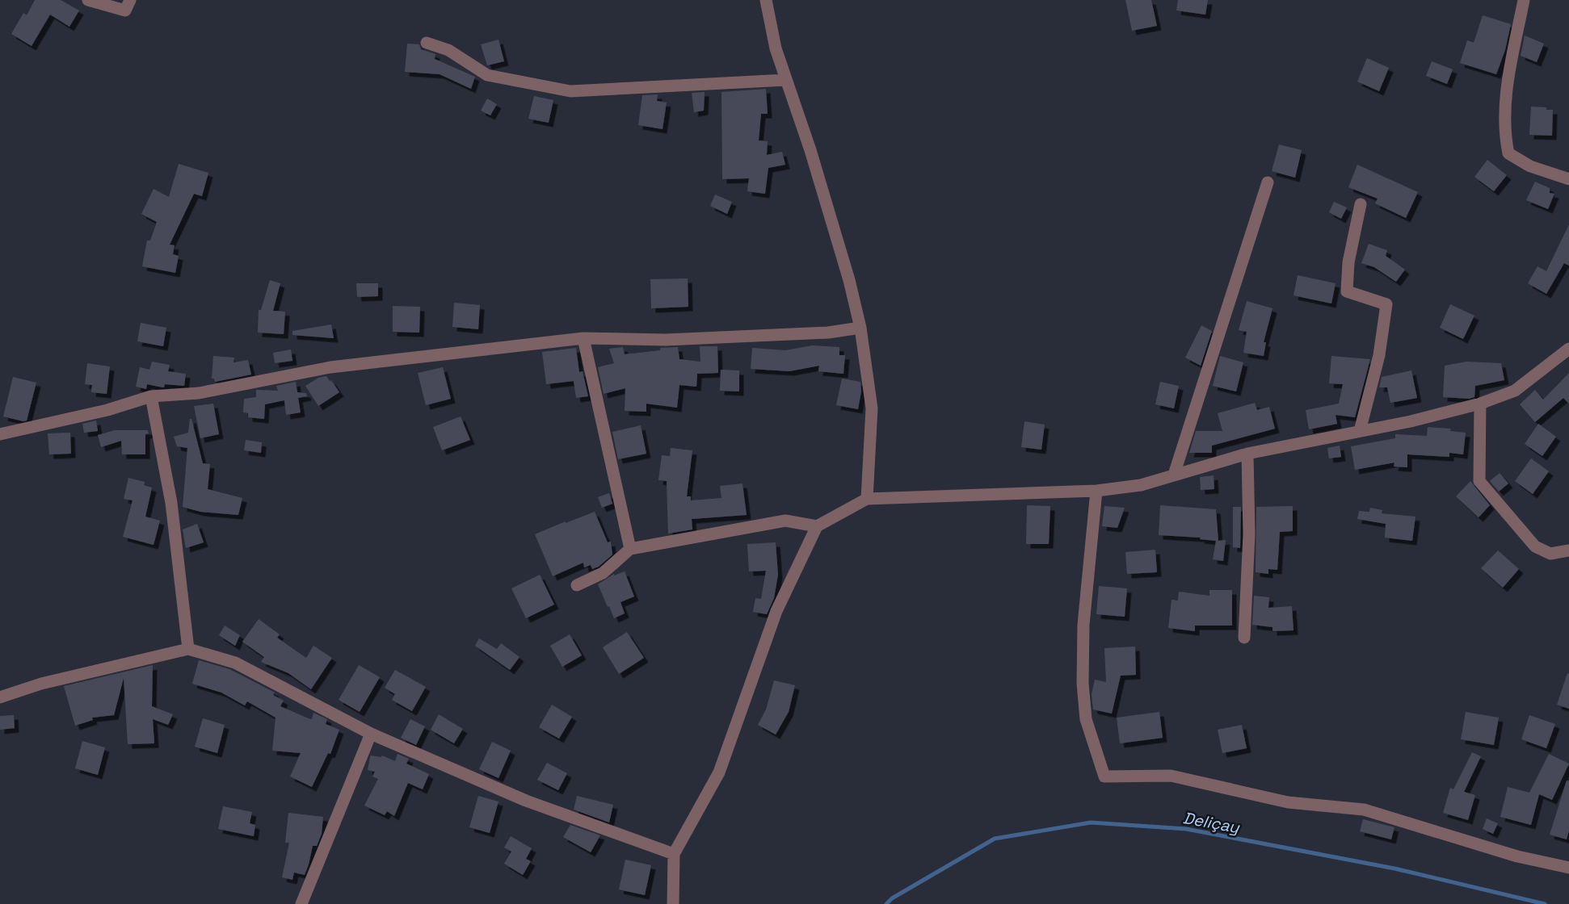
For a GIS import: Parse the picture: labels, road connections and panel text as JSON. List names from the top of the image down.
{
  "water": ["Deliçay"]
}
